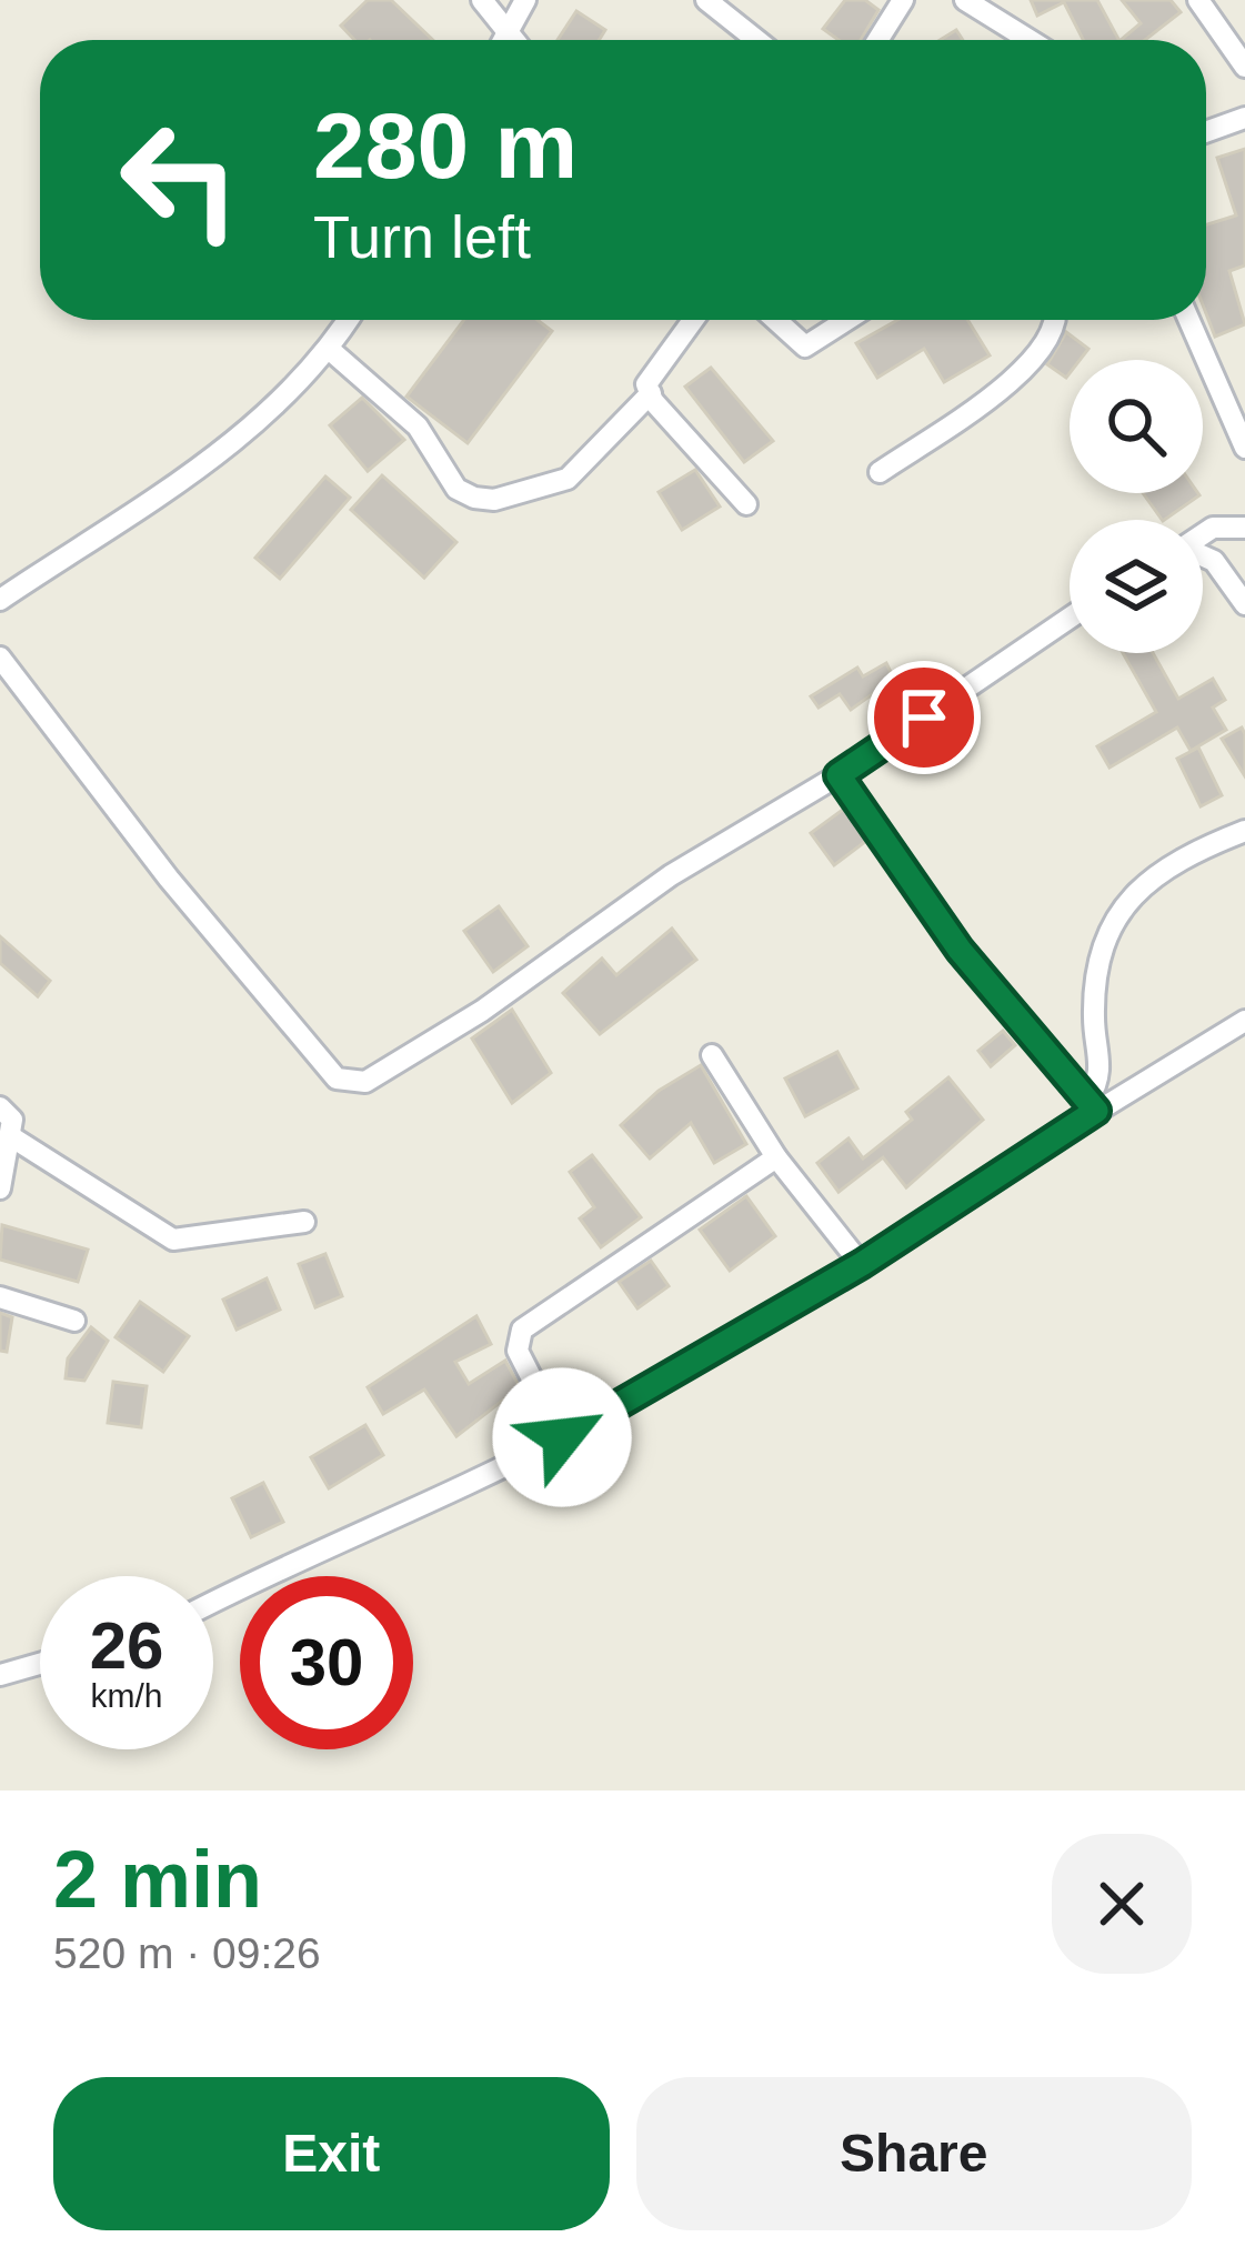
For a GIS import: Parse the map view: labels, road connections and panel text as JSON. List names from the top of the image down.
{
  "page": {
    "turn": ["280 m", "Turn left"],
    "speed": "26 km/h",
    "limit": "30",
    "heading": ["2 min", "520 m · 09:26"],
    "buttons": ["Exit", "Share"]
  }
}
